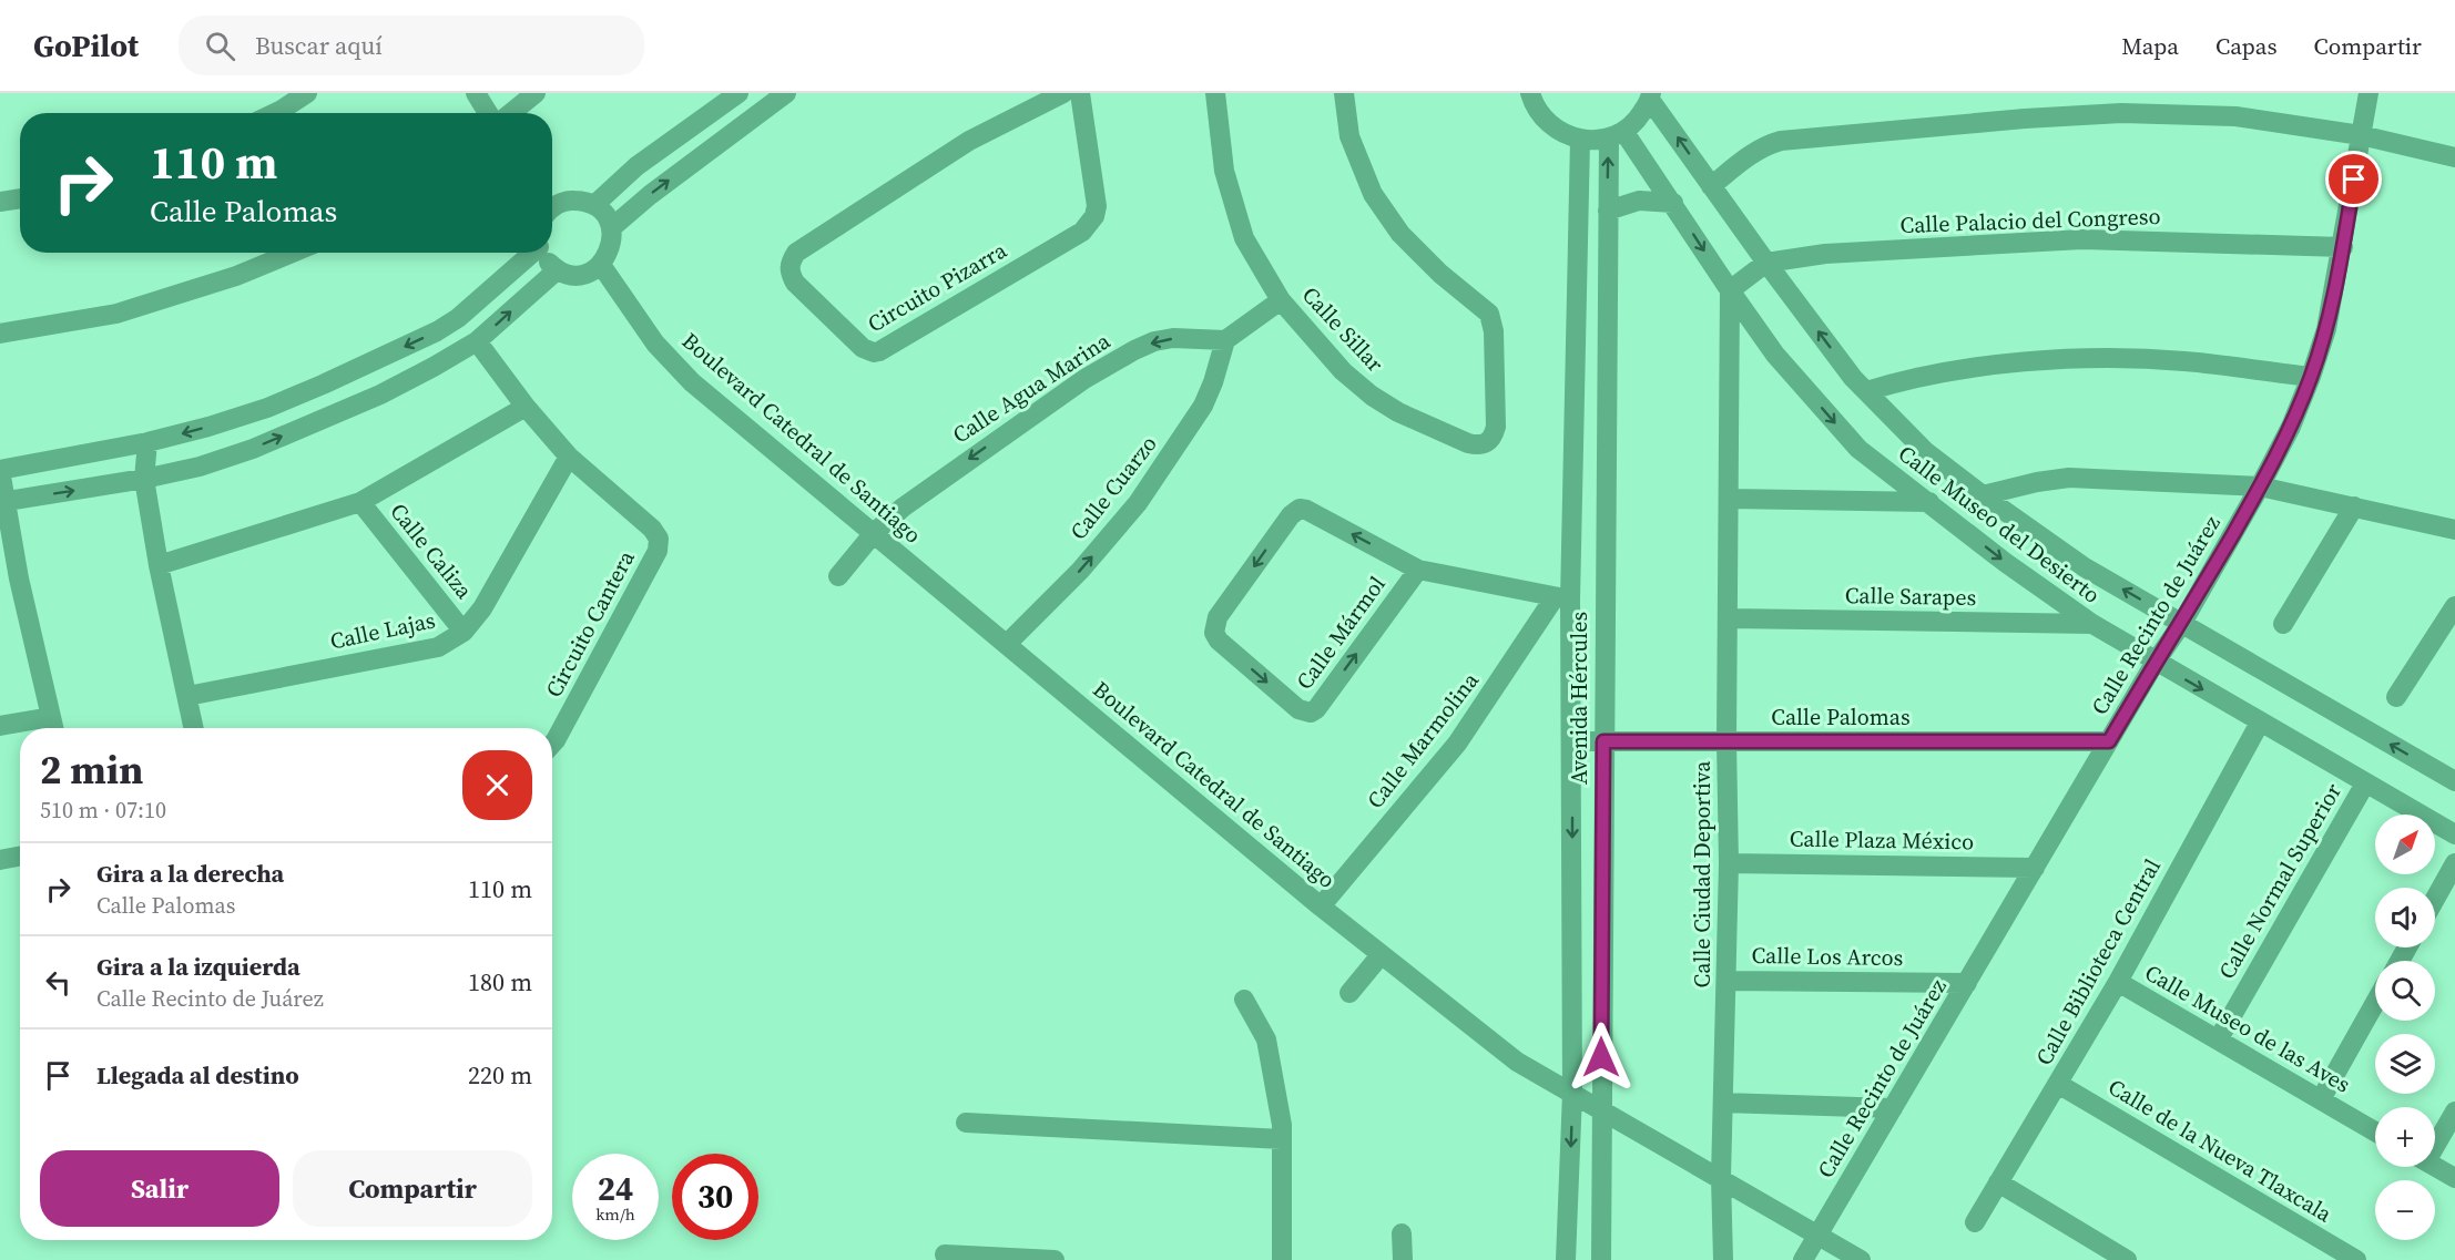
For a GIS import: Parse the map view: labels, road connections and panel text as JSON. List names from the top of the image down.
{
  "streets": {
    "street": [
      "Calle Palacio del Congreso",
      "Circuito Pizarra",
      "Calle Sillar",
      "Calle Agua Marina",
      "Boulevard Catedral de Santiago",
      "Calle Cuarzo",
      "Calle Museo del Desierto",
      "Calle Caliza",
      "Calle Sarapes",
      "Calle Recinto de Juárez",
      "Circuito Cantera",
      "Calle Lajas",
      "Calle Mármol",
      "Avenida Hércules",
      "Calle Palomas",
      "Calle Marmolina",
      "Calle Plaza México",
      "Calle Ciudad Deportiva",
      "Calle Normal Superior",
      "Calle Los Arcos",
      "Calle Biblioteca Central",
      "Calle Museo de las Aves",
      "Calle de la Nueva Tlaxcala"
    ]
  },
  "crossings": [
    ["Calle Palacio del Congreso", "Calle Museo del Desierto"],
    ["Calle Palacio del Congreso", "Calle Recinto de Juárez"],
    ["Calle Palacio del Congreso", "Calle Ciudad Deportiva"],
    ["Calle Agua Marina", "Boulevard Catedral de Santiago"],
    ["Calle Agua Marina", "Calle Cuarzo"],
    ["Boulevard Catedral de Santiago", "Calle Cuarzo"],
    ["Boulevard Catedral de Santiago", "Calle Recinto de Juárez"],
    ["Boulevard Catedral de Santiago", "Avenida Hércules"],
    ["Boulevard Catedral de Santiago", "Calle Marmolina"],
    ["Boulevard Catedral de Santiago", "Calle Ciudad Deportiva"],
    ["Calle Museo del Desierto", "Calle Sarapes"],
    ["Calle Museo del Desierto", "Calle Recinto de Juárez"],
    ["Calle Museo del Desierto", "Avenida Hércules"],
    ["Calle Museo del Desierto", "Calle Ciudad Deportiva"],
    ["Calle Museo del Desierto", "Calle Normal Superior"],
    ["Calle Museo del Desierto", "Calle Biblioteca Central"],
    ["Calle Caliza", "Calle Lajas"],
    ["Calle Sarapes", "Calle Ciudad Deportiva"],
    ["Calle Recinto de Juárez", "Calle Palomas"],
    ["Calle Recinto de Juárez", "Calle Plaza México"],
    ["Calle Recinto de Juárez", "Calle Los Arcos"],
    ["Circuito Cantera", "Calle Lajas"],
    ["Calle Mármol", "Avenida Hércules"],
    ["Calle Mármol", "Calle Marmolina"],
    ["Avenida Hércules", "Calle Palomas"],
    ["Avenida Hércules", "Calle Marmolina"],
    ["Calle Palomas", "Calle Ciudad Deportiva"],
    ["Calle Plaza México", "Calle Ciudad Deportiva"],
    ["Calle Ciudad Deportiva", "Calle Los Arcos"],
    ["Calle Normal Superior", "Calle Museo de las Aves"],
    ["Calle Biblioteca Central", "Calle Museo de las Aves"],
    ["Calle Biblioteca Central", "Calle de la Nueva Tlaxcala"]
  ],
  "one_way": ["Calle Agua Marina", "Calle Cuarzo"],
  "north": "top right",
  "page": {
    "header": "GoPilot",
    "search": "Buscar aquí",
    "nav": ["Mapa", "Capas", "Compartir"],
    "turn": ["110 m", "Calle Palomas"],
    "heading": ["2 min", "510 m · 07:10"],
    "map_buttons": ["+", "−"],
    "list": [
      {
        "name": "Gira a la derecha",
        "note": "Calle Palomas",
        "value": "110 m"
      },
      {
        "name": "Gira a la izquierda",
        "note": "Calle Recinto de Juárez",
        "value": "180 m"
      },
      {
        "name": "Llegada al destino",
        "value": "220 m"
      }
    ],
    "buttons": ["Salir", "Compartir"],
    "speed": "24 km/h",
    "limit": "30"
  }
}
